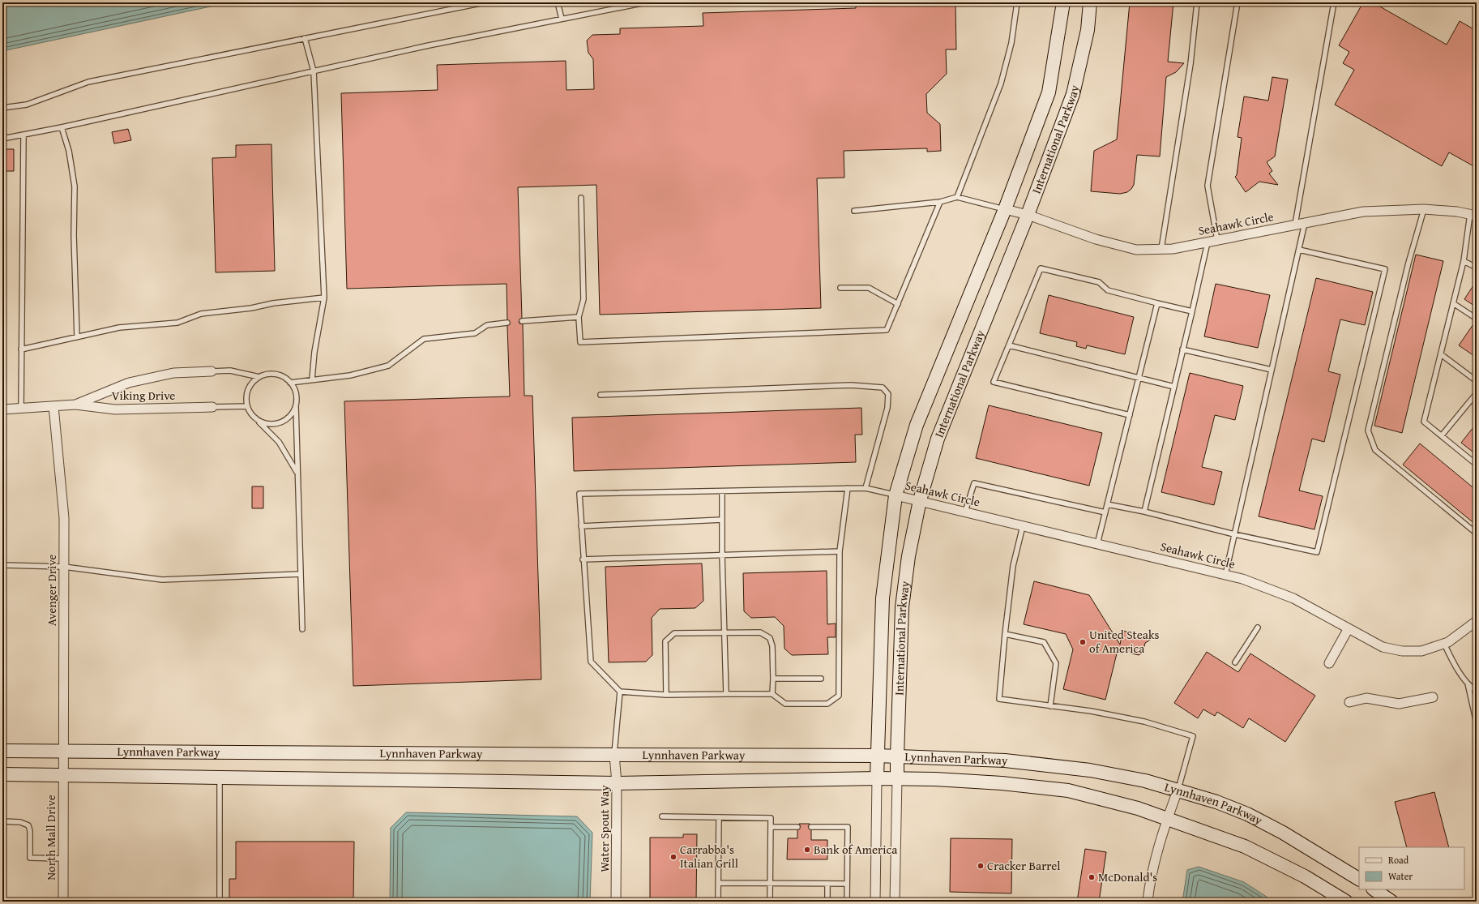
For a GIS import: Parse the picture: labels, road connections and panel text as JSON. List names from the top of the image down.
{
  "streets": {
    "main road": ["International Parkway", "Lynnhaven Parkway"],
    "street": [
      "Seahawk Circle",
      "Viking Drive",
      "Avenger Drive",
      "Water Spout Way",
      "North Mall Drive"
    ]
  },
  "crossings": [
    ["International Parkway", "Seahawk Circle"],
    ["International Parkway", "Lynnhaven Parkway"],
    ["Viking Drive", "Avenger Drive"],
    ["Avenger Drive", "Lynnhaven Parkway"],
    ["Avenger Drive", "North Mall Drive"],
    ["Lynnhaven Parkway", "Water Spout Way"],
    ["Lynnhaven Parkway", "North Mall Drive"]
  ],
  "places": [
    "United Steaks of America",
    "Bank of America",
    "Carrabba's Italian Grill",
    "Cracker Barrel",
    "McDonald's"
  ],
  "legend": ["Road", "Water"]
}
